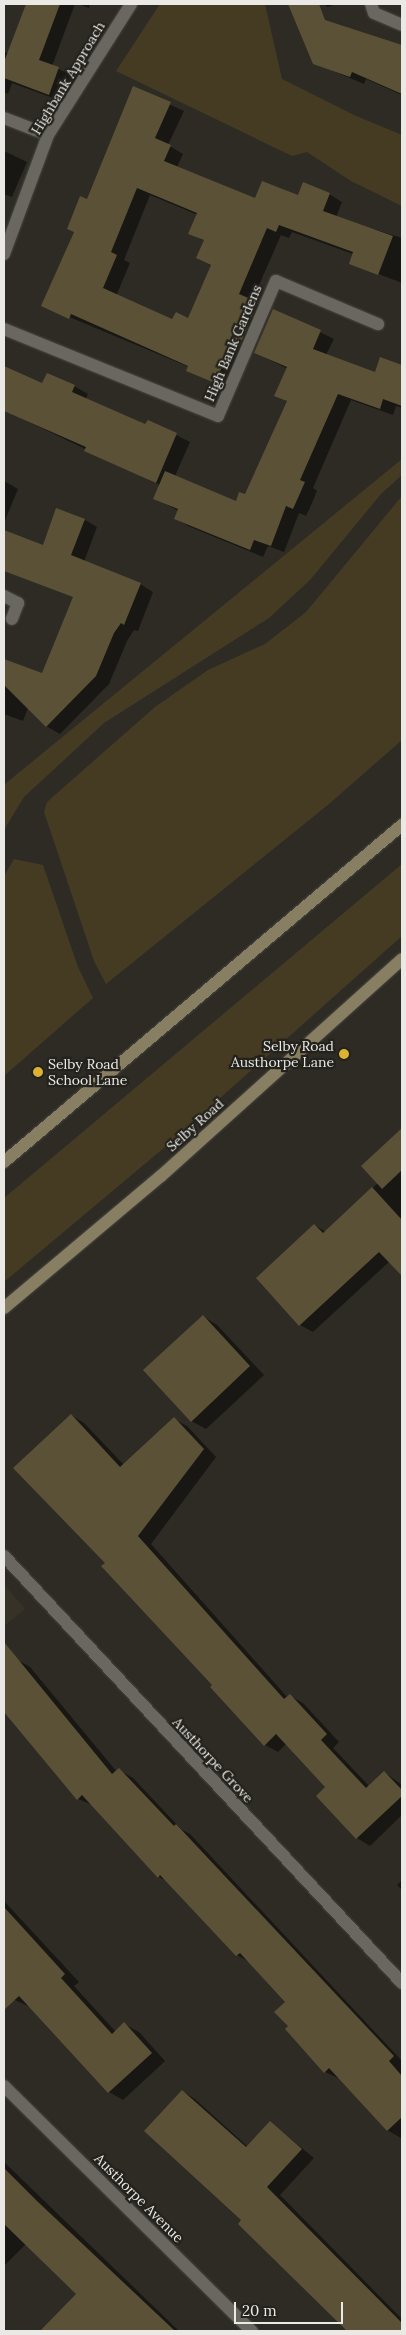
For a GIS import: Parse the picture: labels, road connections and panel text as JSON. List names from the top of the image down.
{
  "streets": {
    "main road": ["Selby Road"],
    "street": [
      "Highbank Approach",
      "High Bank Gardens",
      "Austhorpe Grove",
      "Austhorpe Avenue"
    ]
  },
  "places": ["Selby Road Austhorpe Lane", "Selby Road School Lane"],
  "scale_bar": "20 m"
}
